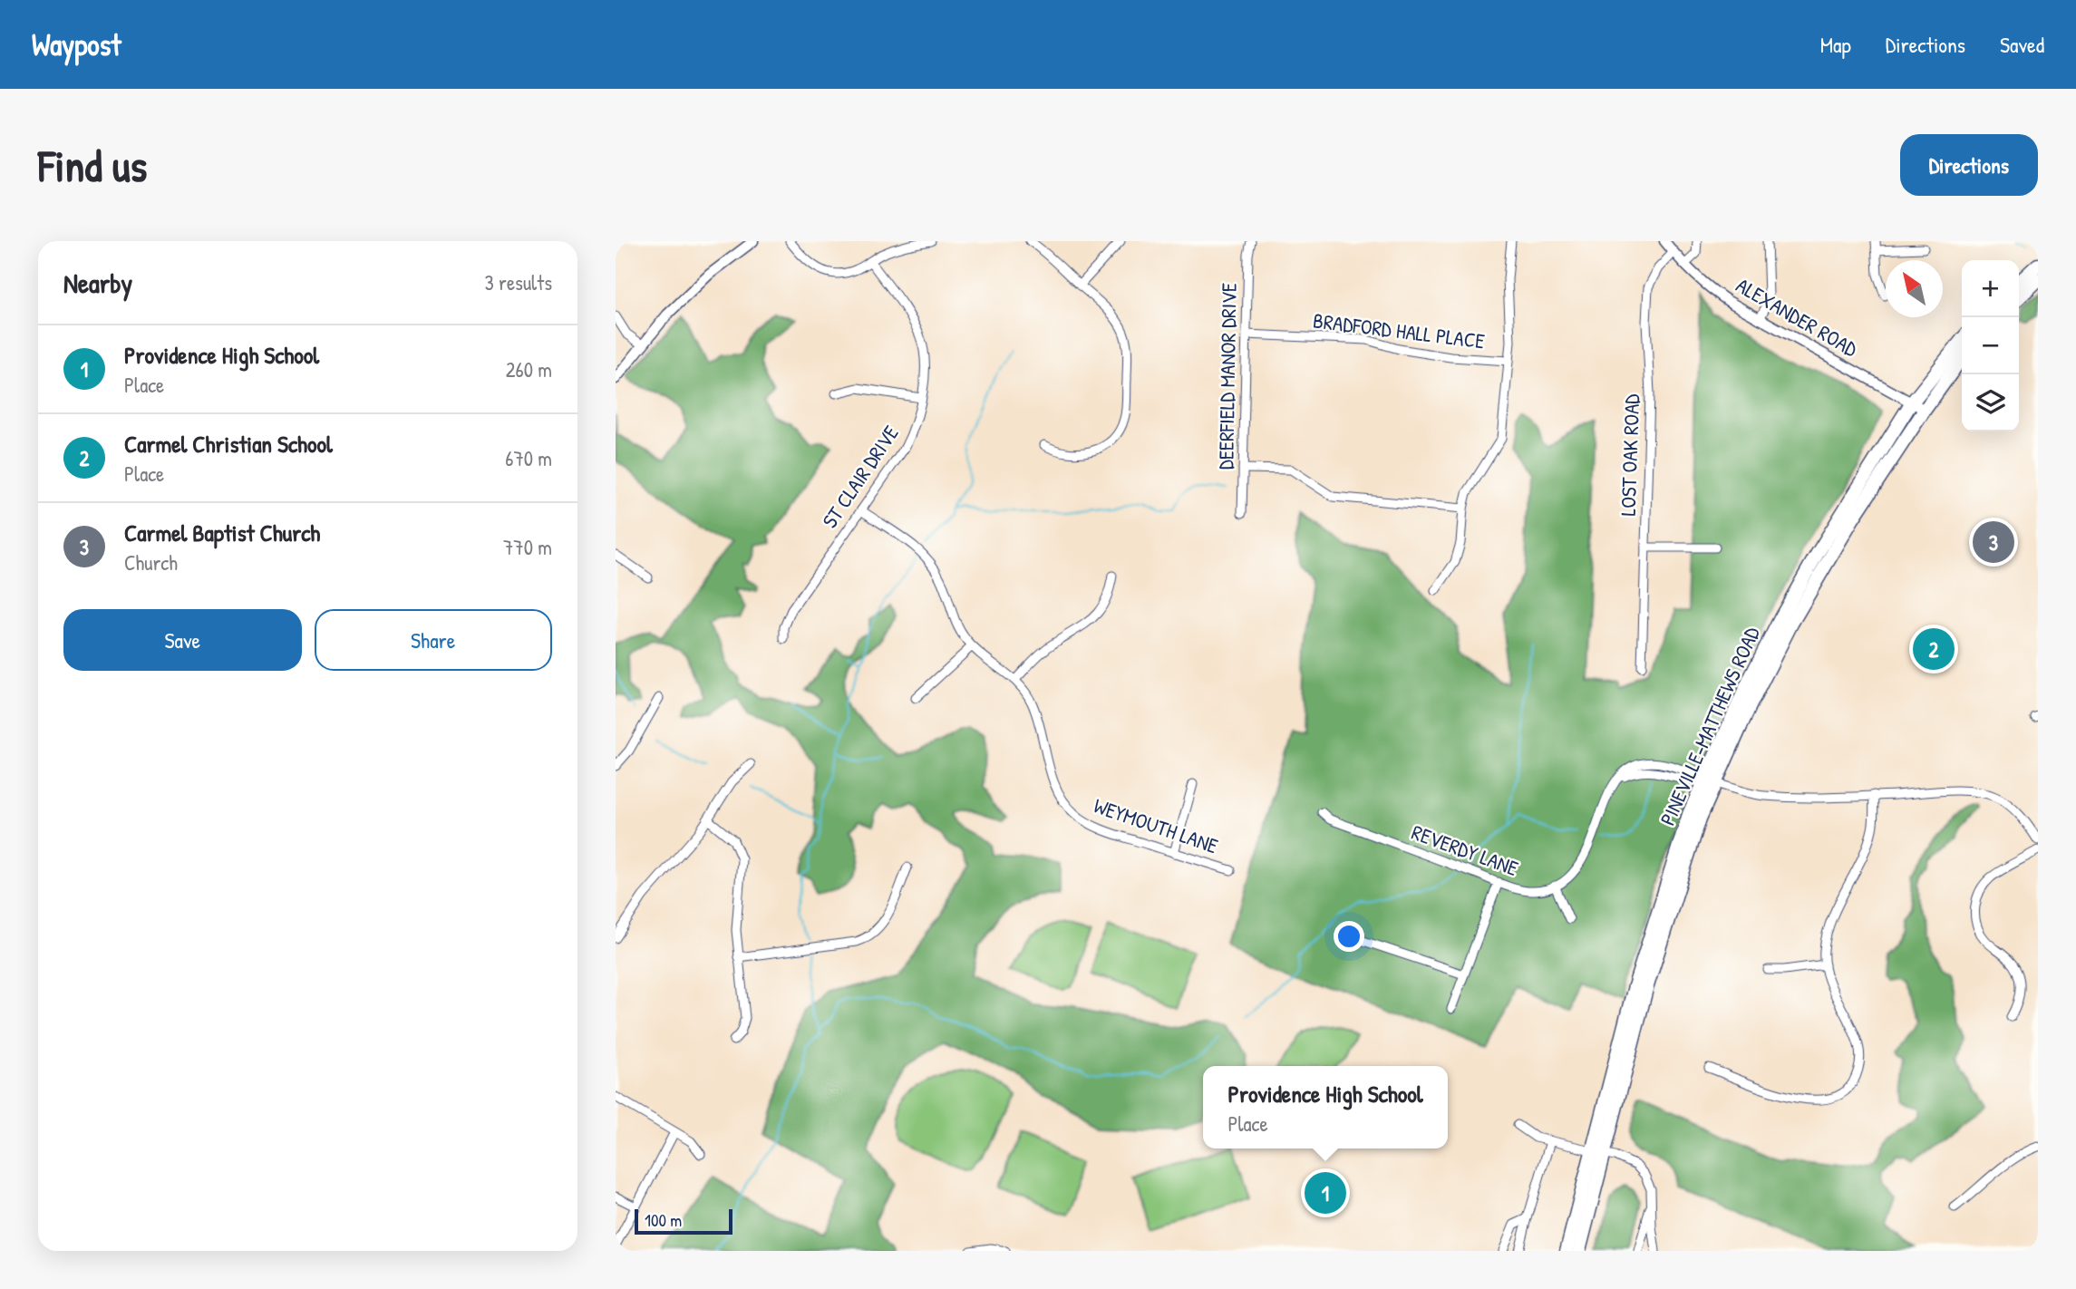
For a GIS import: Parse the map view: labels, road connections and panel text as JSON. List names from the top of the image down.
{
  "streets": {
    "main road": ["PINEVILLE-MATTHEWS ROAD"],
    "street": [
      "ALEXANDER ROAD",
      "BRADFORD HALL PLACE",
      "DEERFIELD MANOR DRIVE",
      "LOST OAK ROAD",
      "ST CLAIR DRIVE",
      "WEYMOUTH LANE",
      "REVERDY LANE"
    ]
  },
  "crossings": [
    ["ALEXANDER ROAD", "LOST OAK ROAD"],
    ["ALEXANDER ROAD", "PINEVILLE-MATTHEWS ROAD"],
    ["BRADFORD HALL PLACE", "DEERFIELD MANOR DRIVE"],
    ["ST CLAIR DRIVE", "WEYMOUTH LANE"]
  ],
  "scale_bar": "100 m",
  "north": "top left",
  "page": {
    "header": "Waypost",
    "nav": ["Map", "Directions", "Saved"],
    "buttons": [
      "Directions",
      ["Save", "Share"]
    ],
    "title": "Find us",
    "heading": ["Nearby", "3 results"],
    "map_buttons": ["+", "−"],
    "list": [
      {
        "mark": "1",
        "name": "Providence High School",
        "note": "Place",
        "value": "260 m"
      },
      {
        "mark": "2",
        "name": "Carmel Christian School",
        "note": "Place",
        "value": "670 m"
      },
      {
        "mark": "3",
        "name": "Carmel Baptist Church",
        "note": "Church",
        "value": "770 m"
      }
    ],
    "pins": ["3", "2", "1"],
    "popup": ["Providence High School", "Place"],
    "scale": "100 m"
  }
}
